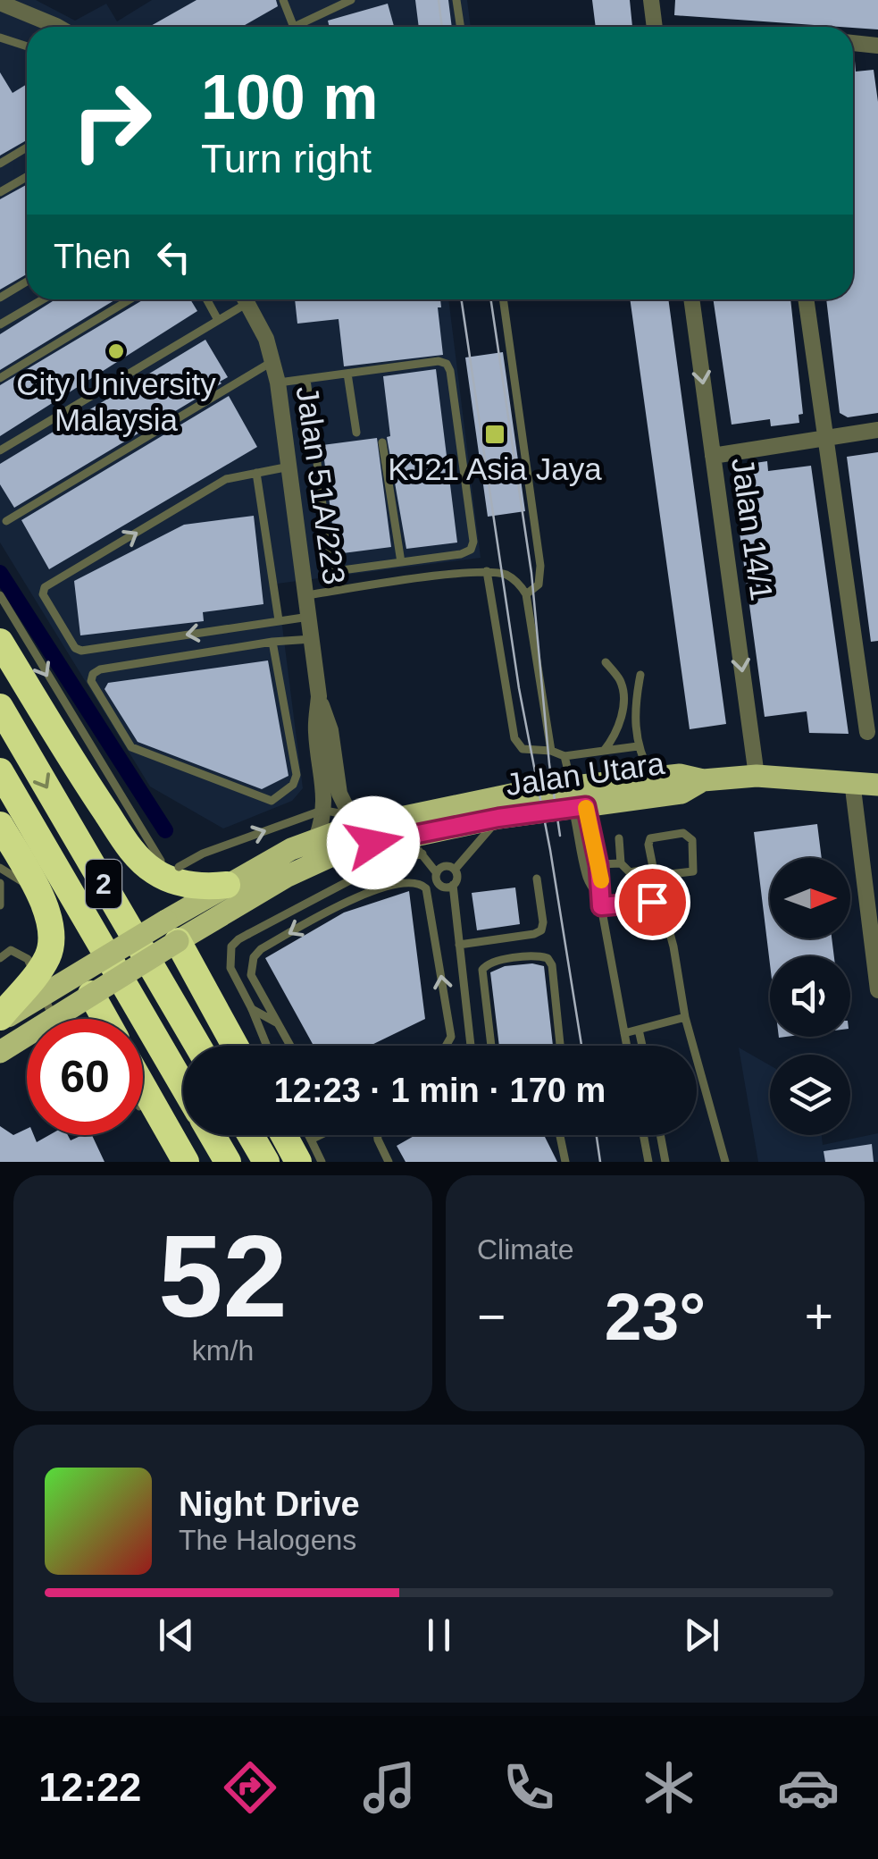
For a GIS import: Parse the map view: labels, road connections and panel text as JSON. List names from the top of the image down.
{
  "streets": {
    "highway": ["2"],
    "main road": ["Jalan Utara"],
    "street": ["Jalan 51A/223", "Jalan 14/1"]
  },
  "crossings": [
    ["Jalan 51A/223", "Jalan Utara"],
    ["Jalan 14/1", "Jalan Utara"]
  ],
  "places": {
    "other": ["City University Malaysia"],
    "transit": ["KJ21 Asia Jaya"]
  },
  "north": "right",
  "page": {
    "turn": ["100 m", "Turn right"],
    "then": "Then",
    "limit": "60",
    "trip": "12:23 · 1 min · 170 m",
    "tile": [
      ["52", "km/h"],
      "Climate"
    ],
    "heat": ["−", "23°", "+"],
    "song": ["Night Drive", "The Halogens"],
    "tabs": "12:22"
  }
}
